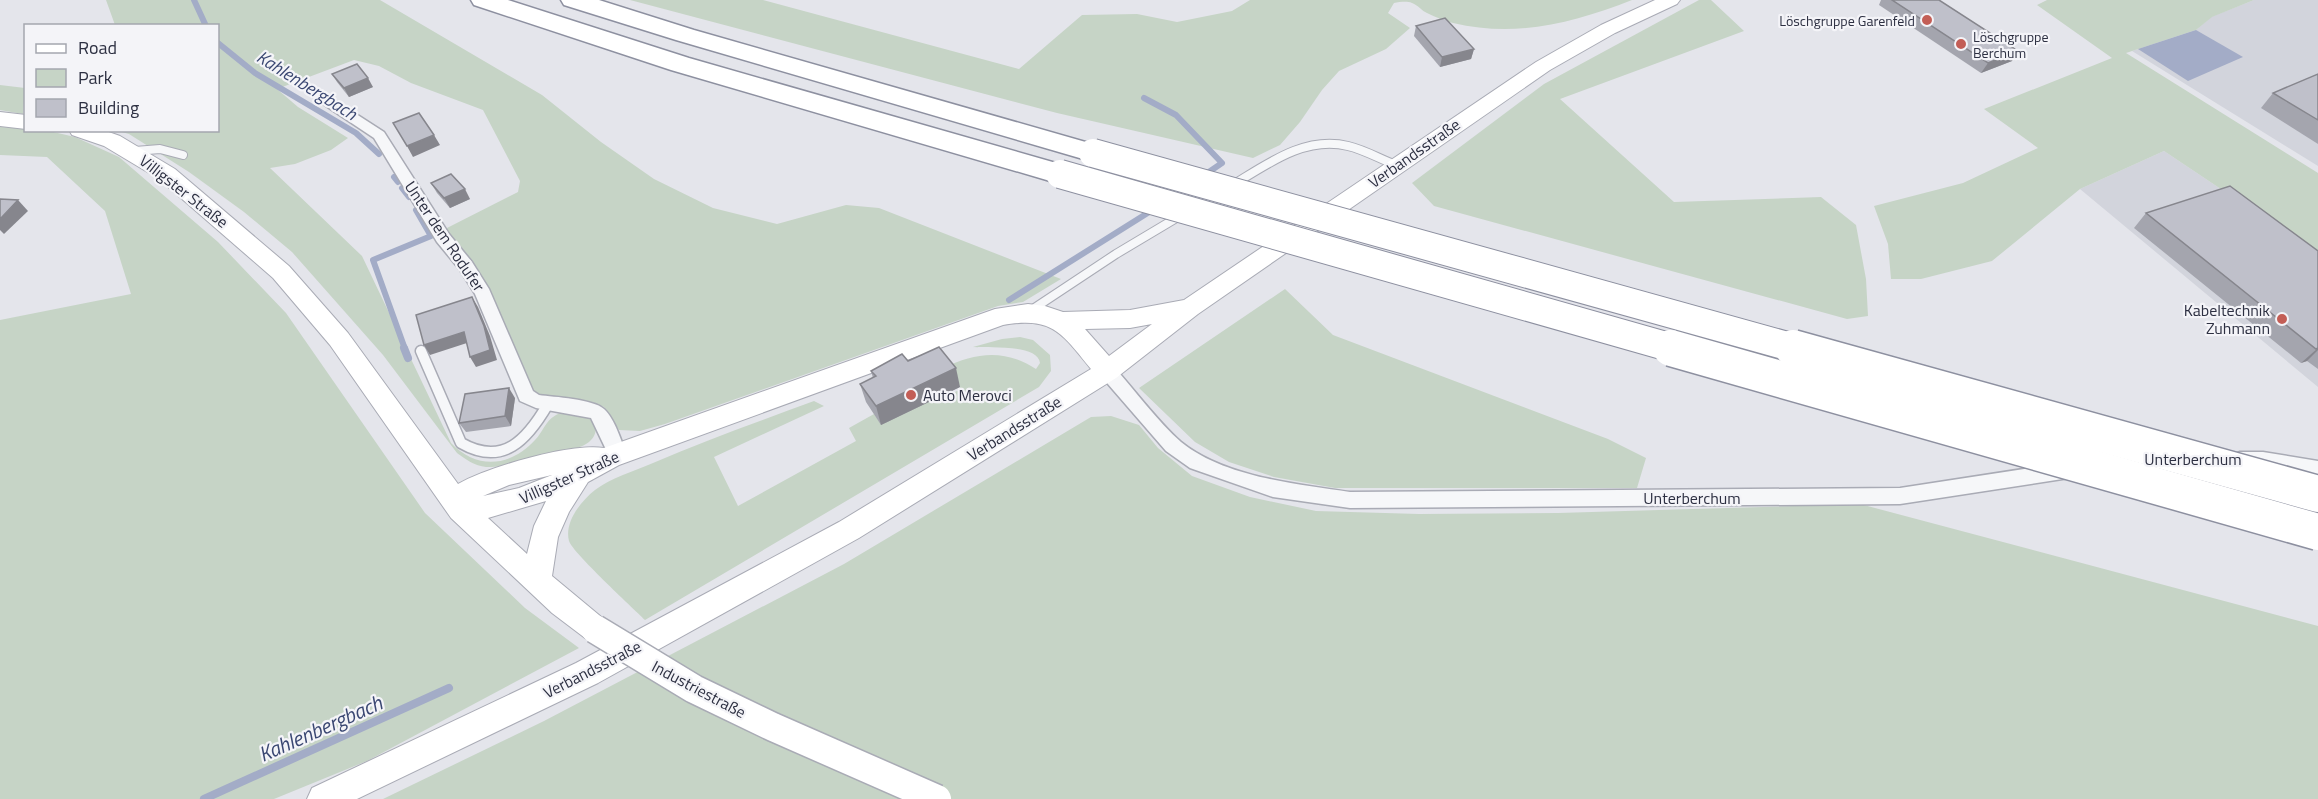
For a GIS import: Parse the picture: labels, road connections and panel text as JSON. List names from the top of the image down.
{
  "streets": {
    "main road": ["Verbandsstraße", "Villigster Straße", "Industriestraße"],
    "street": ["Unter dem Rodufer", "Unterberchum"]
  },
  "crossings": [
    ["Verbandsstraße", "Villigster Straße"],
    ["Verbandsstraße", "Unterberchum"],
    ["Villigster Straße", "Unter dem Rodufer"],
    ["Villigster Straße", "Industriestraße"]
  ],
  "water": ["Kahlenbergbach"],
  "places": [
    "Löschgruppe Garenfeld",
    "Löschgruppe Berchum",
    "Kabeltechnik Zuhmann",
    "Auto Merovci"
  ],
  "legend": ["Road", "Park", "Building"]
}
